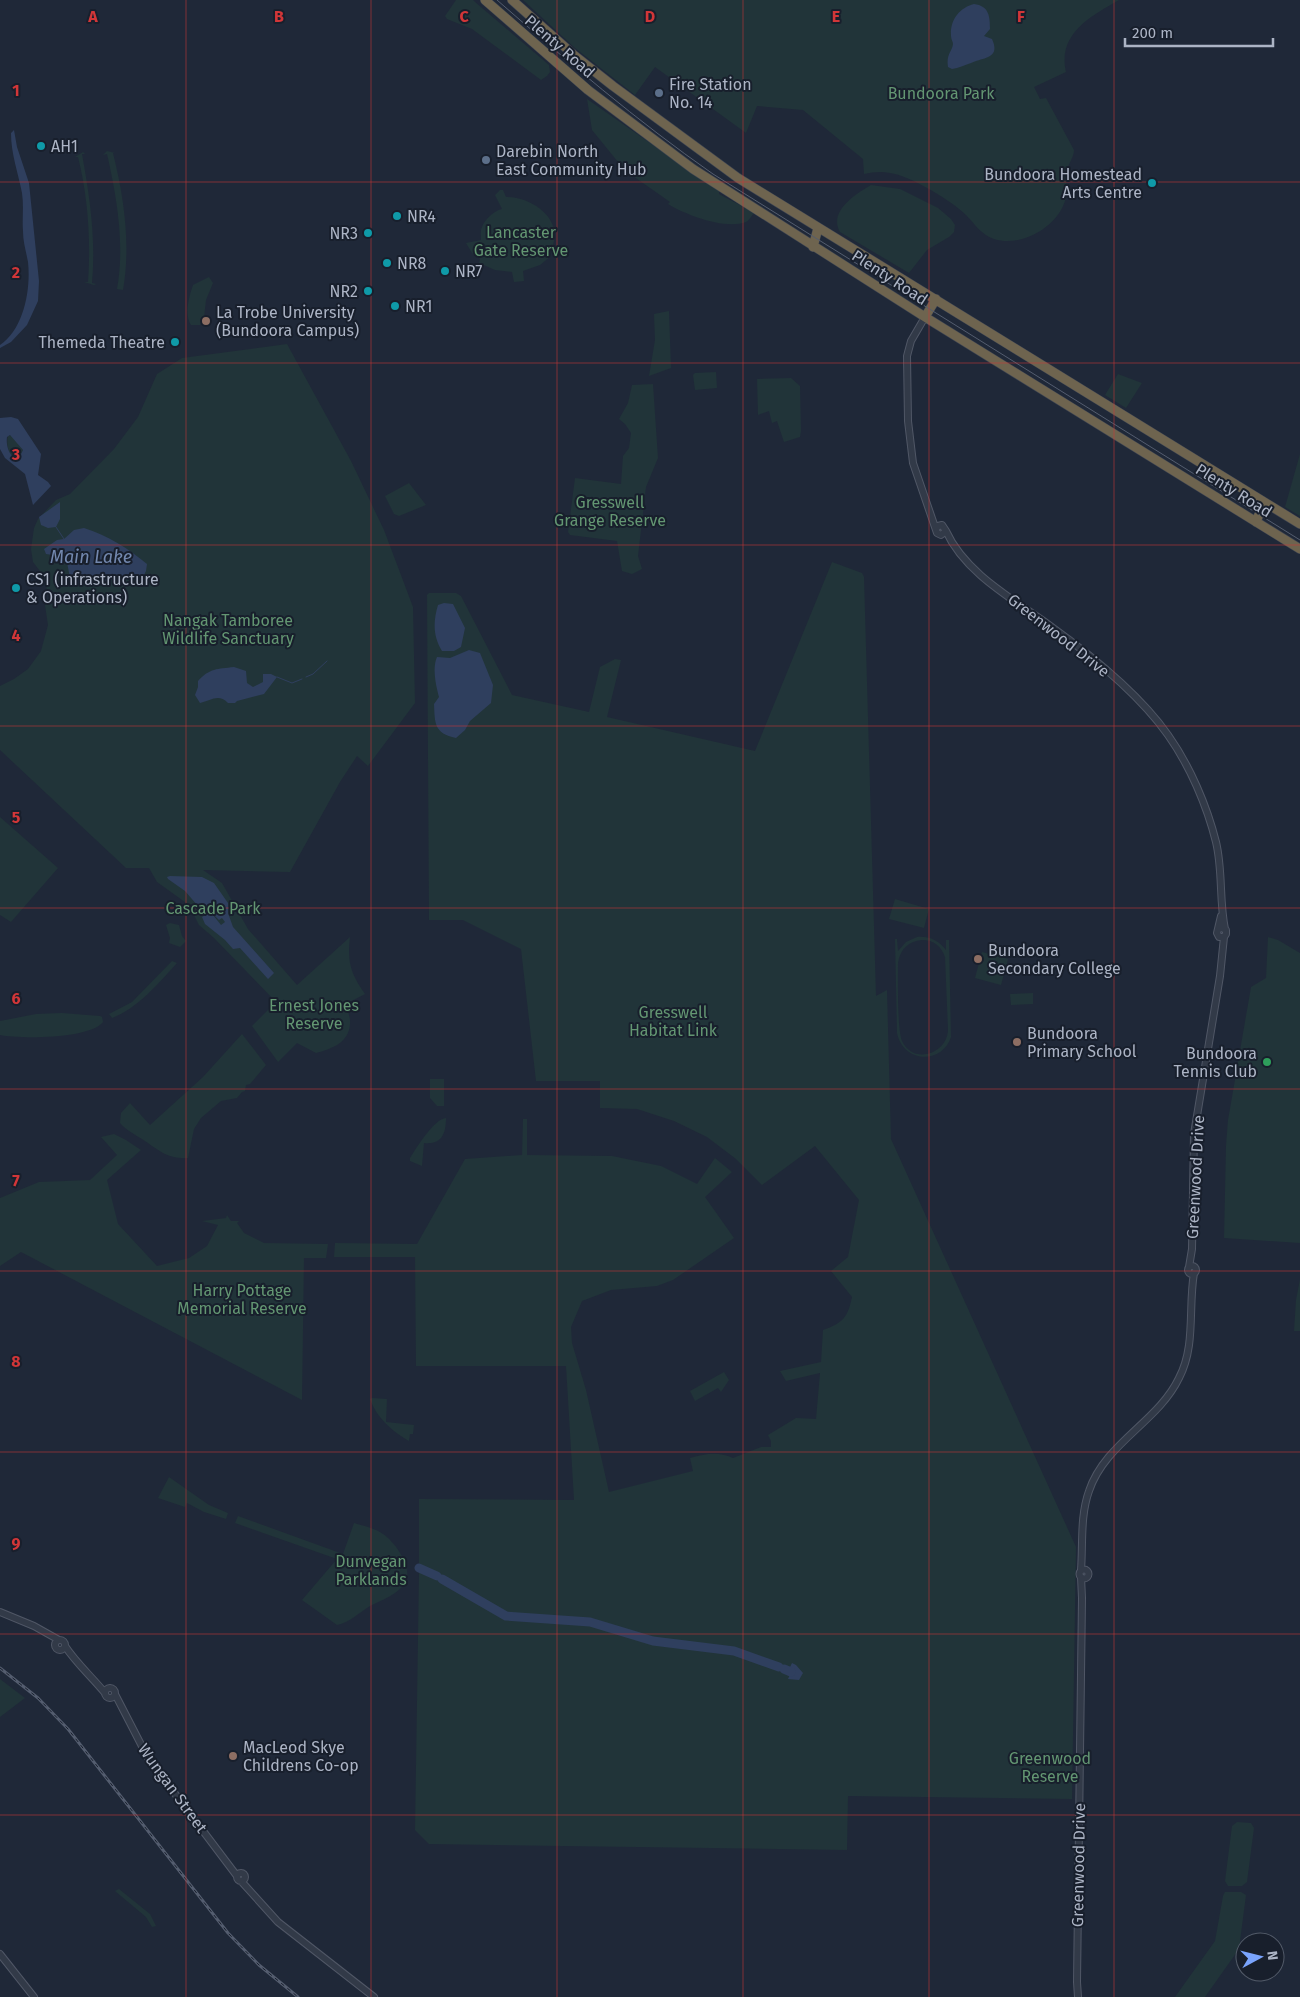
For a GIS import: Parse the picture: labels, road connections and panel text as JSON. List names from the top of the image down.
{
  "streets": {
    "highway": ["Plenty Road"],
    "street": ["Greenwood Drive", "Wungan Street"]
  },
  "crossings": [
    ["Plenty Road", "Greenwood Drive"]
  ],
  "water": ["Main Lake"],
  "parks": [
    "Bundoora Park",
    "Lancaster Gate Reserve",
    "Gresswell Grange Reserve",
    "Nangak Tamboree Wildlife Sanctuary",
    "Cascade Park",
    "Ernest Jones Reserve",
    "Gresswell Habitat Link",
    "Harry Pottage Memorial Reserve",
    "Dunvegan Parklands",
    "Greenwood Reserve"
  ],
  "places": [
    "Fire Station No. 14",
    "AH1",
    "Darebin North East Community Hub",
    "Bundoora Homestead Arts Centre",
    "NR4",
    "NR3",
    "NR8",
    "NR7",
    "NR2",
    "NR1",
    "La Trobe University (Bundoora Campus)",
    "Themeda Theatre",
    "CS1 (infrastructure & Operations)",
    "Bundoora Secondary College",
    "Bundoora Primary School",
    "Bundoora Tennis Club",
    "MacLeod Skye Childrens Co-op"
  ],
  "scale_bar": "200 m",
  "north": "right",
  "grid": {
    "columns": [
      "A",
      "B",
      "C",
      "D",
      "E",
      "F"
    ],
    "rows": [
      "1",
      "2",
      "3",
      "4",
      "5",
      "6",
      "7",
      "8",
      "9"
    ]
  }
}
